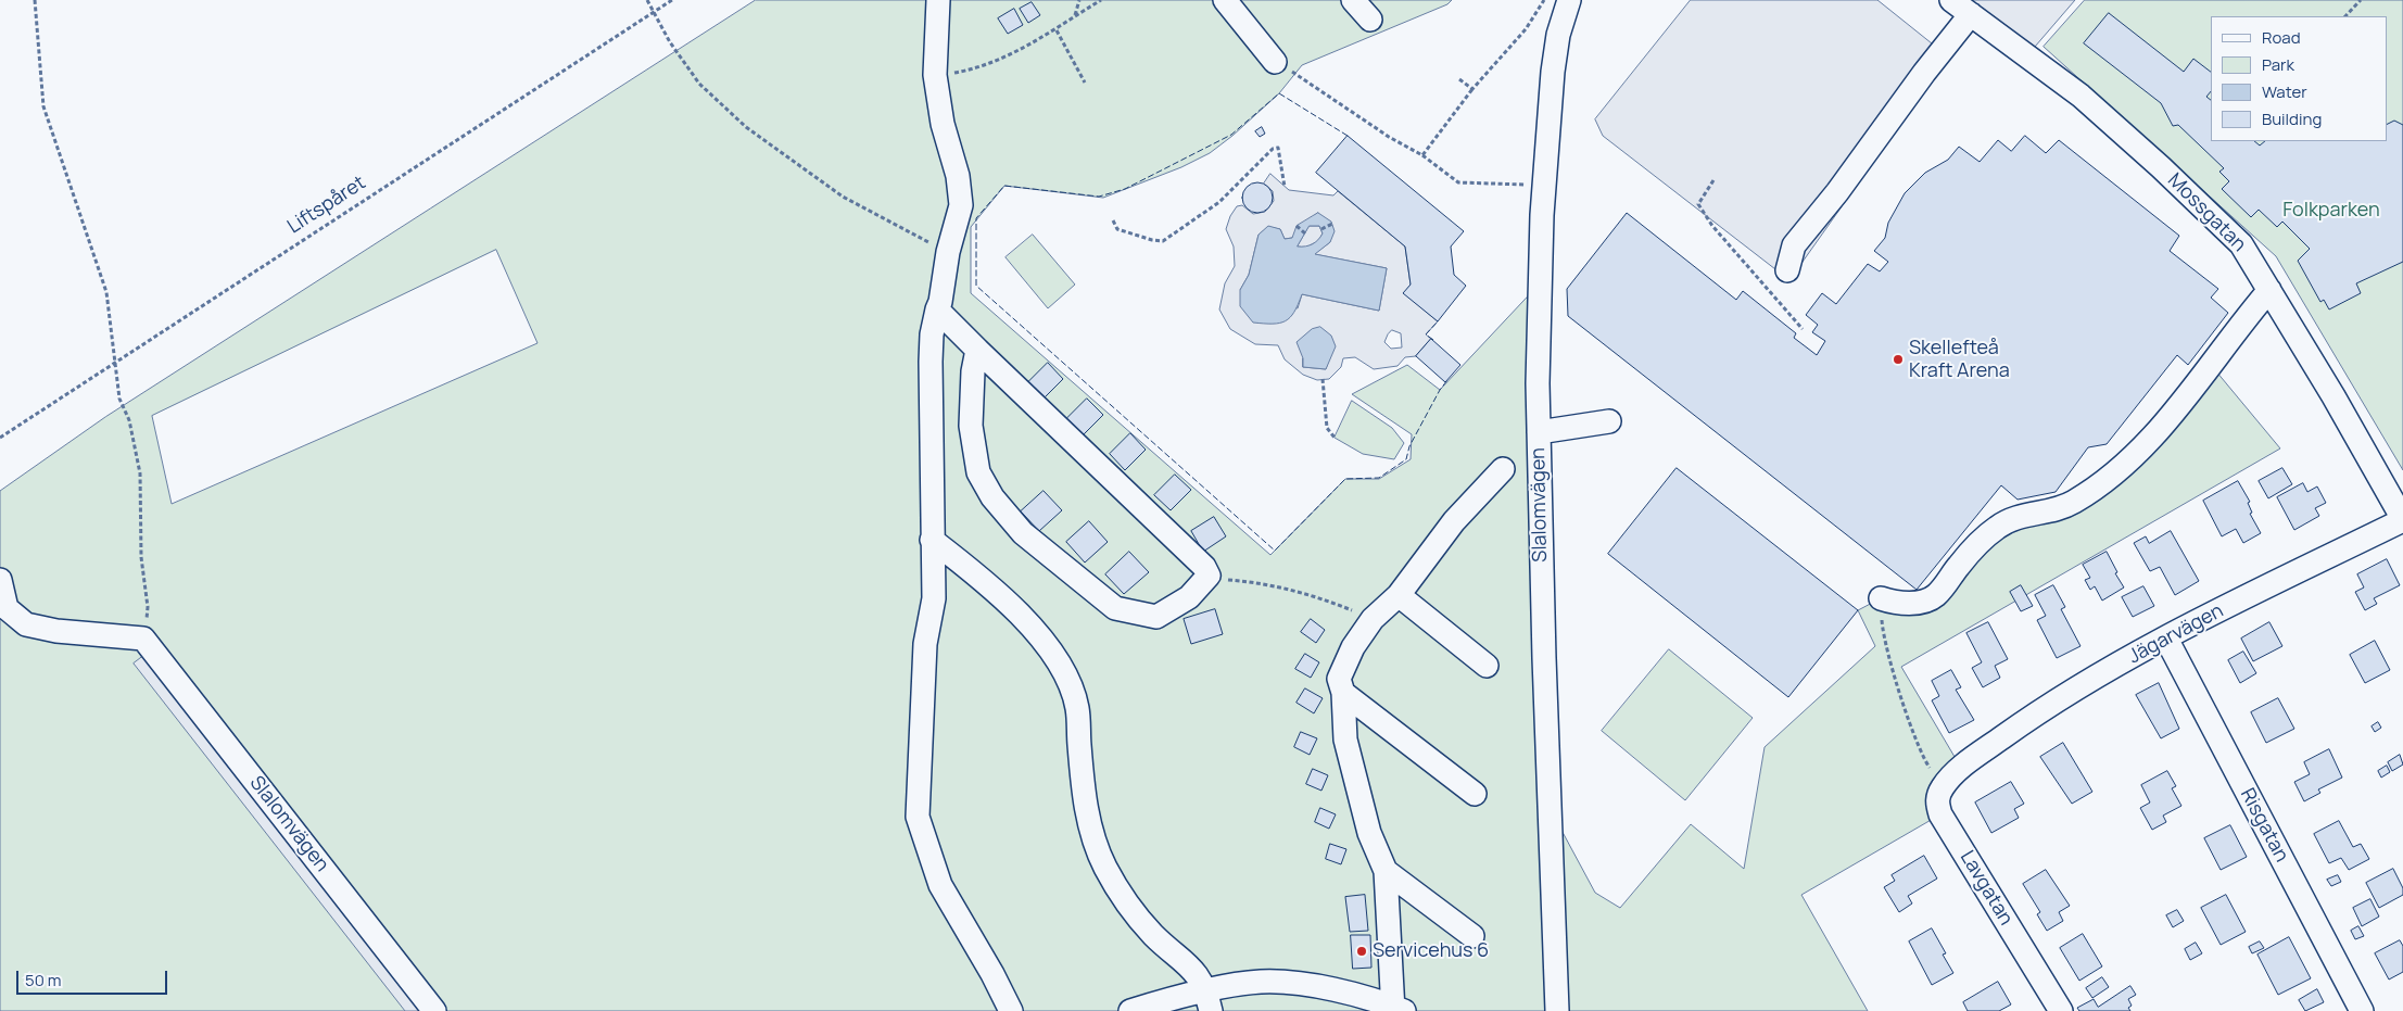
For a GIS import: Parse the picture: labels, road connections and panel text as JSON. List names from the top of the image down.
{
  "streets": {
    "street": [
      "Mossgatan",
      "Slalomvägen",
      "Jägarvägen",
      "Risgatan",
      "Lavgatan"
    ],
    "path": ["Liftspåret"]
  },
  "crossings": [
    ["Mossgatan", "Jägarvägen"],
    ["Jägarvägen", "Risgatan"],
    ["Jägarvägen", "Lavgatan"]
  ],
  "parks": ["Folkparken"],
  "places": ["Skellefteå Kraft Arena", "Servicehus 6"],
  "legend": [
    "Road",
    "Park",
    "Water",
    "Building"
  ],
  "scale_bar": "50 m"
}
